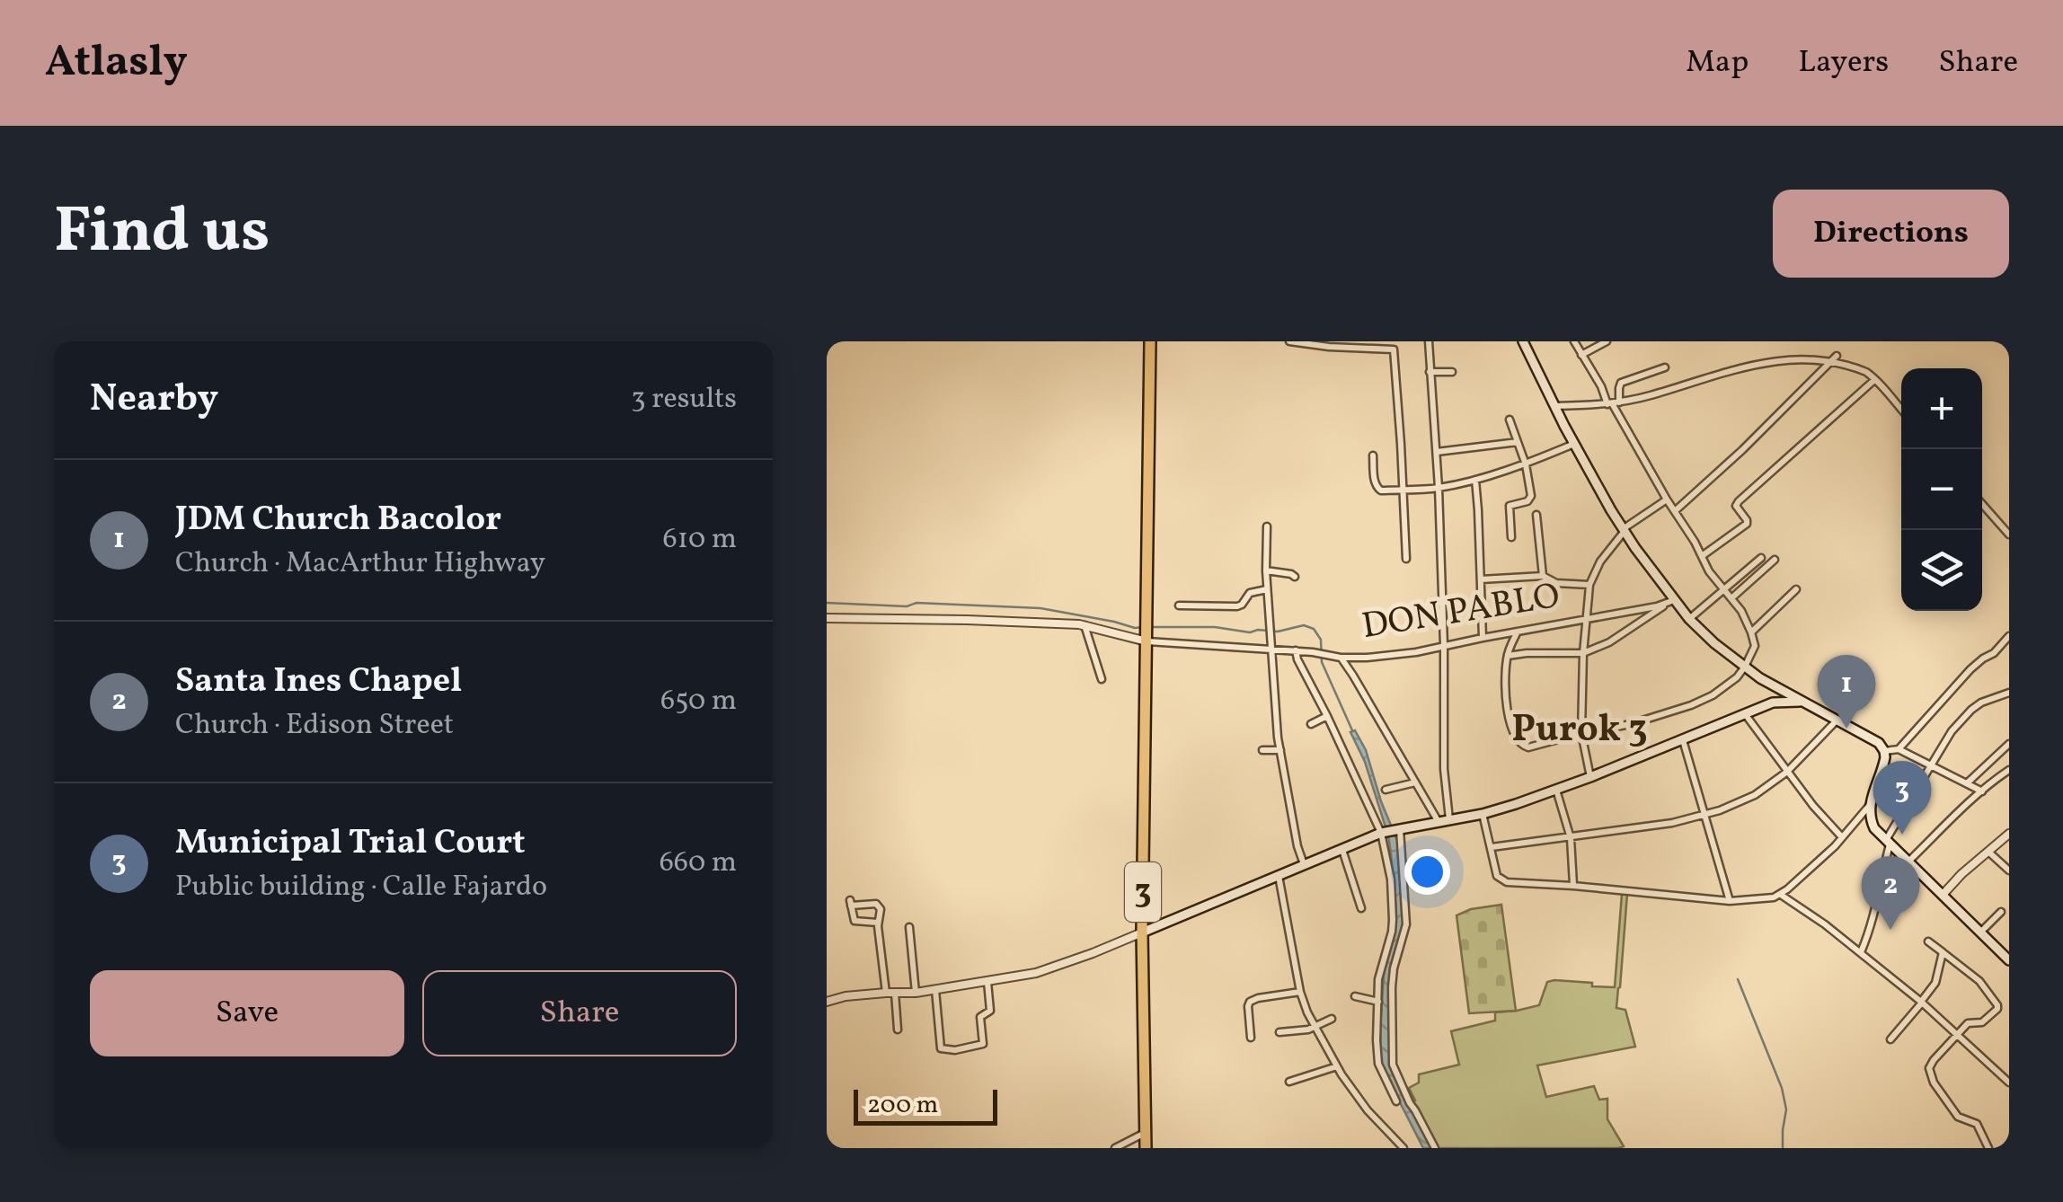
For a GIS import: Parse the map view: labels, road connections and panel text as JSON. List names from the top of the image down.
{
  "streets": {
    "highway": ["3"],
    "street": ["DON PABLO"]
  },
  "crossings": [
    ["DON PABLO", "3"]
  ],
  "districts": ["Purok 3"],
  "scale_bar": "200 m",
  "page": {
    "header": "Atlasly",
    "nav": ["Map", "Layers", "Share"],
    "title": "Find us",
    "buttons": [
      "Directions",
      ["Save", "Share"]
    ],
    "heading": ["Nearby", "3 results"],
    "map_buttons": ["+", "−"],
    "list": [
      {
        "mark": "1",
        "name": "JDM Church Bacolor",
        "note": "Church · MacArthur Highway",
        "value": "610 m"
      },
      {
        "mark": "2",
        "name": "Santa Ines Chapel",
        "note": "Church · Edison Street",
        "value": "650 m"
      },
      {
        "mark": "3",
        "name": "Municipal Trial Court",
        "note": "Public building · Calle Fajardo",
        "value": "660 m"
      }
    ],
    "pins": ["1", "3", "2"],
    "scale": "200 m"
  }
}
